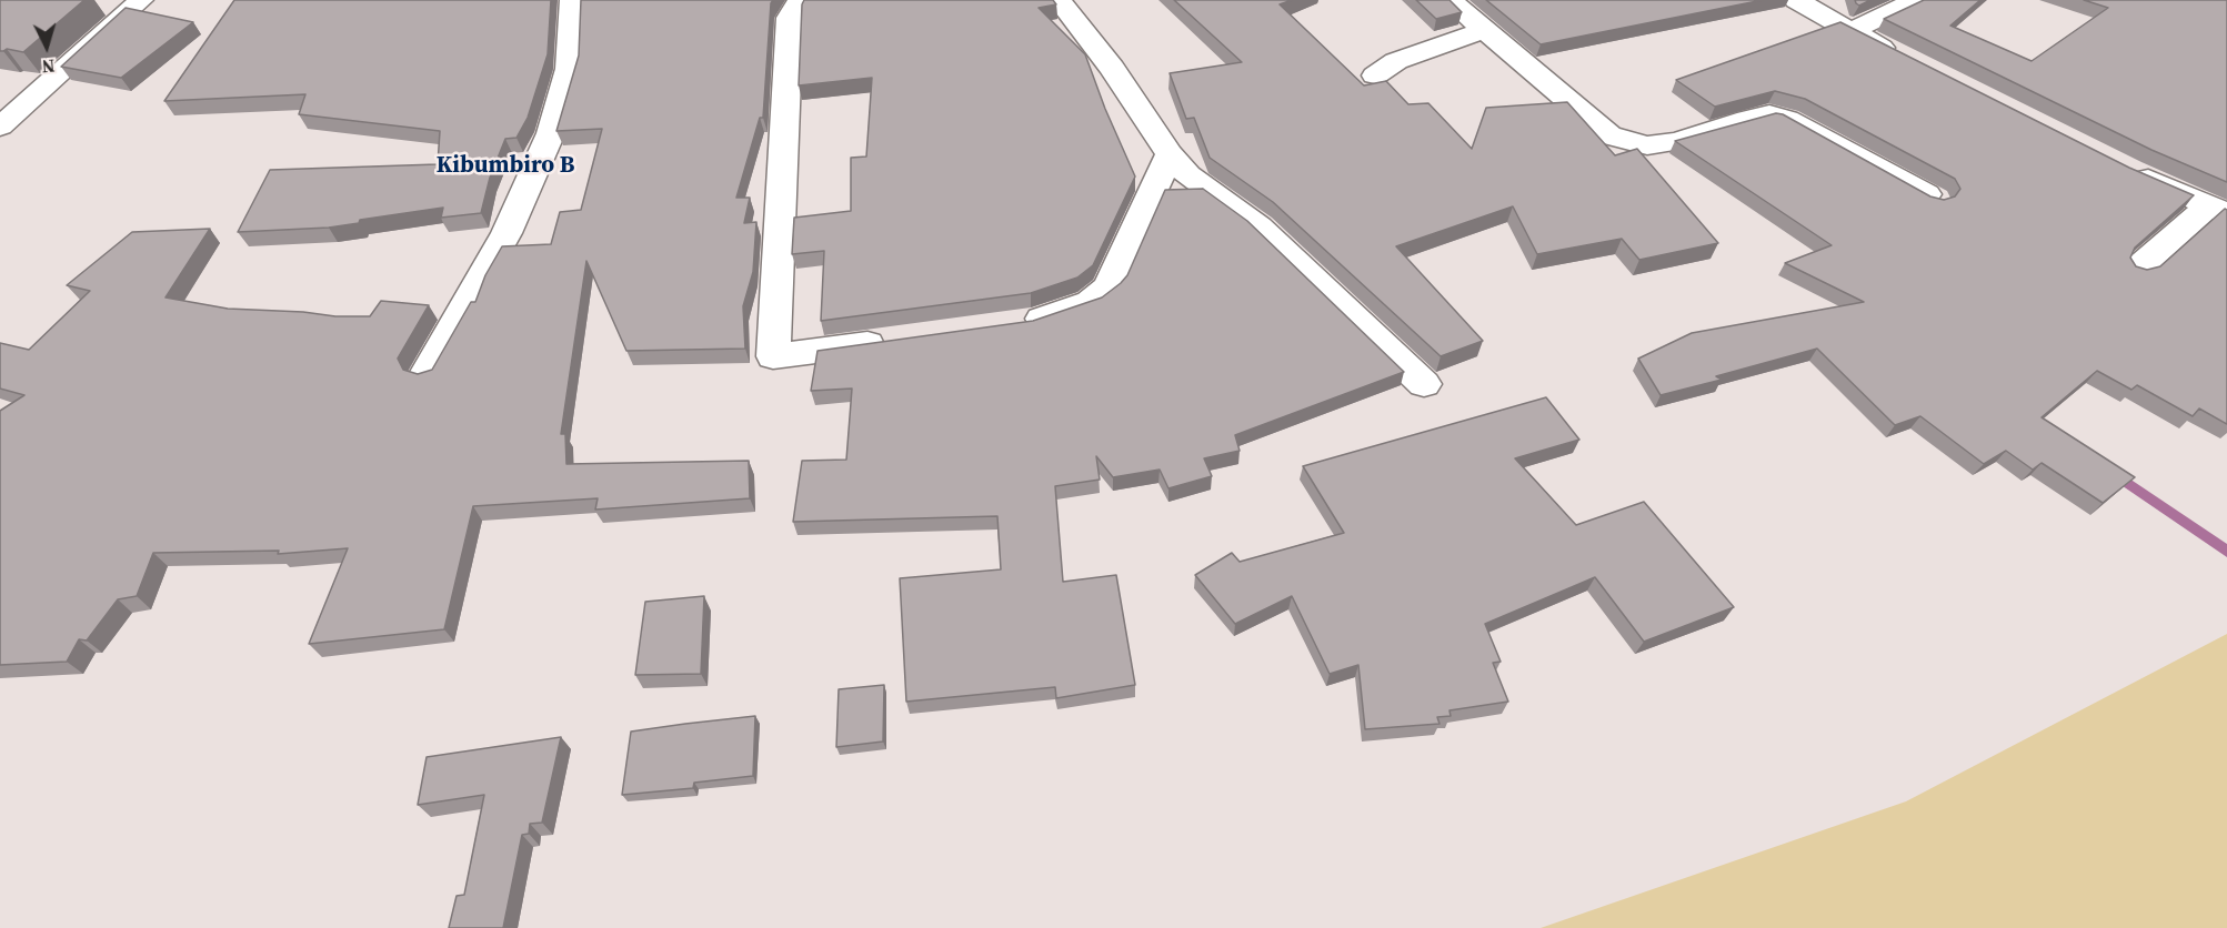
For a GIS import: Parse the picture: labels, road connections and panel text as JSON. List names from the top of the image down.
{
  "districts": ["Kibumbiro B"],
  "north": "bottom"
}
